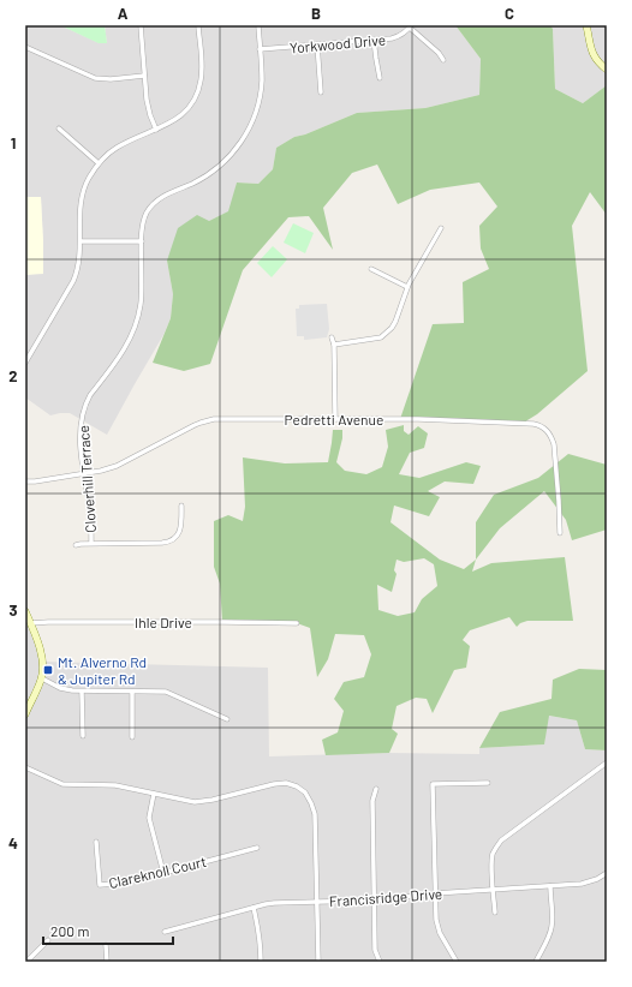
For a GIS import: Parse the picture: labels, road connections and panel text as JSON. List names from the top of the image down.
{
  "streets": {
    "street": [
      "Yorkwood Drive",
      "Pedretti Avenue",
      "Cloverhill Terrace",
      "Ihle Drive",
      "Clareknoll Court",
      "Francisridge Drive"
    ]
  },
  "crossings": [
    ["Yorkwood Drive", "Cloverhill Terrace"],
    ["Pedretti Avenue", "Cloverhill Terrace"]
  ],
  "places": {
    "transit": ["Mt. Alverno Rd & Jupiter Rd"]
  },
  "scale_bar": "200 m",
  "grid": {
    "columns": ["A", "B", "C"],
    "rows": [
      "1",
      "2",
      "3",
      "4"
    ]
  }
}
